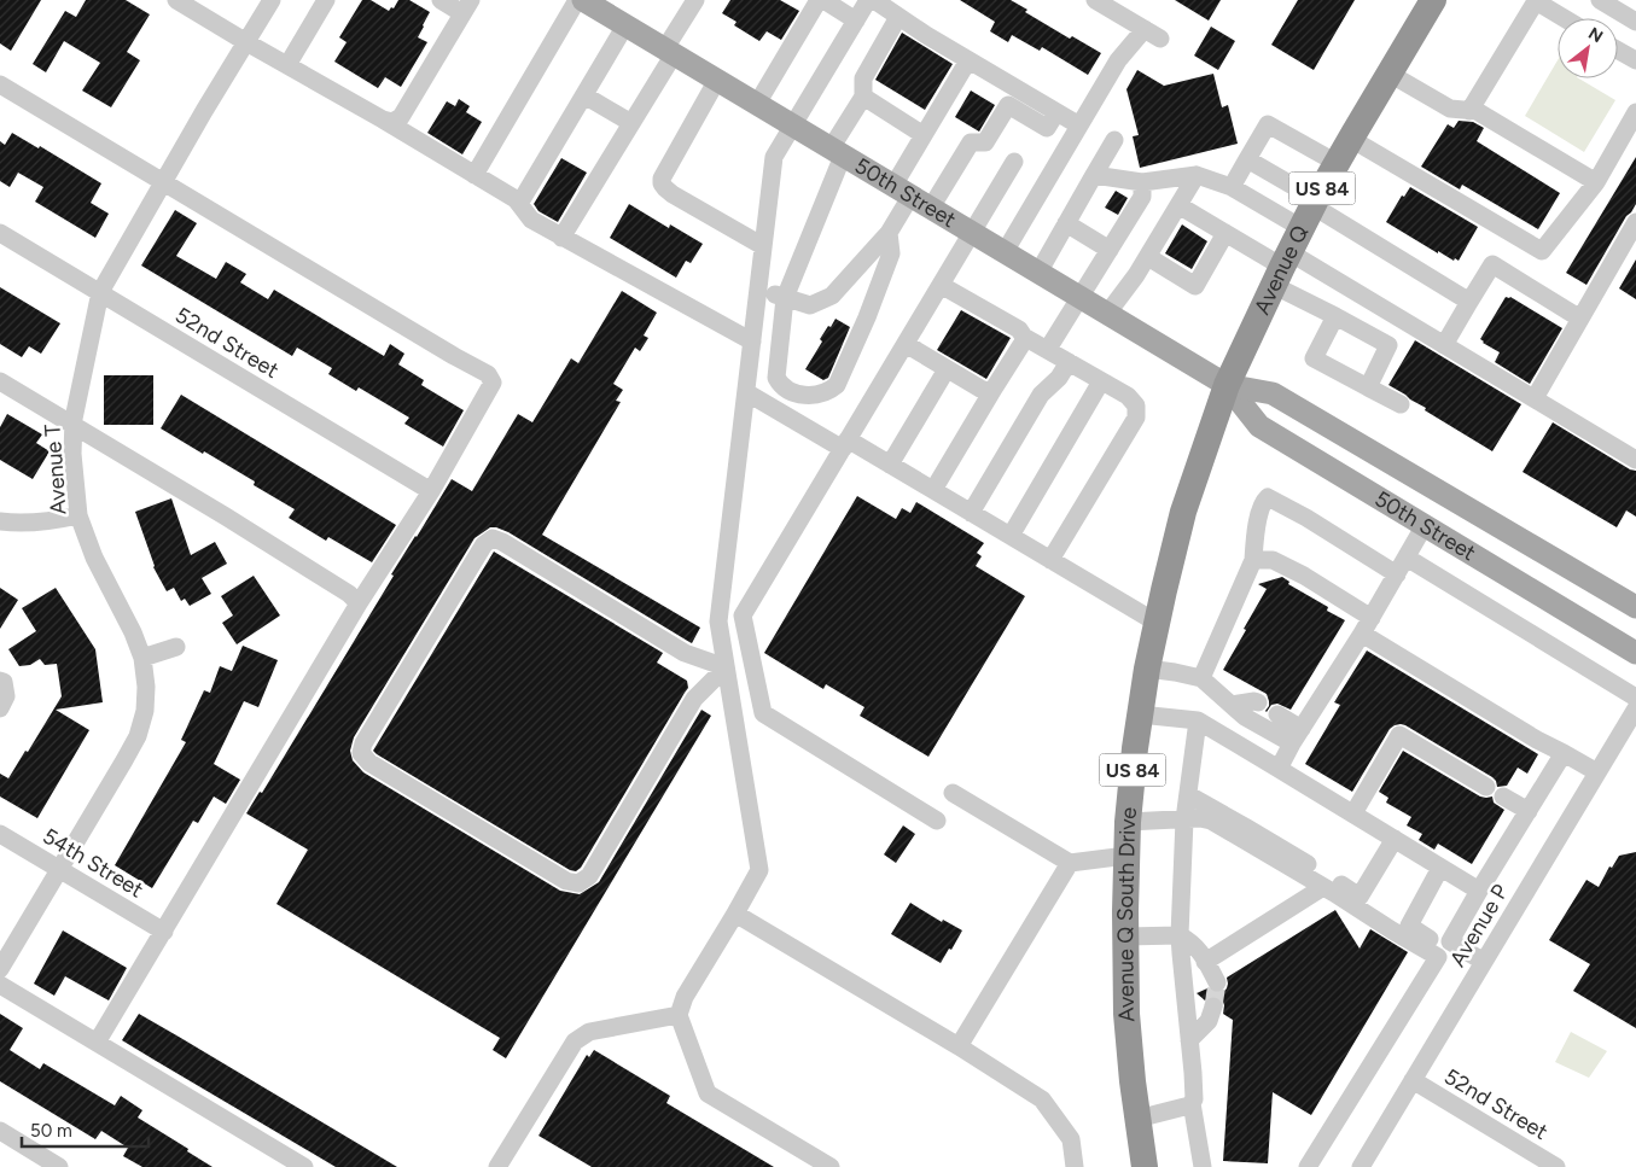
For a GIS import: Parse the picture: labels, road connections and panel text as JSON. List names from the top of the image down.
{
  "streets": {
    "highway": ["US 84", "Avenue Q", "Avenue Q South Drive"],
    "main road": ["50th Street"],
    "street": [
      "52nd Street",
      "Avenue T",
      "54th Street",
      "Avenue P"
    ]
  },
  "crossings": [
    ["50th Street", "Avenue Q"],
    ["50th Street", "Avenue Q South Drive"],
    ["Avenue Q", "Avenue Q South Drive"],
    ["52nd Street", "Avenue T"],
    ["52nd Street", "Avenue P"],
    ["Avenue T", "54th Street"]
  ],
  "scale_bar": "50 m",
  "north": "top right"
}
